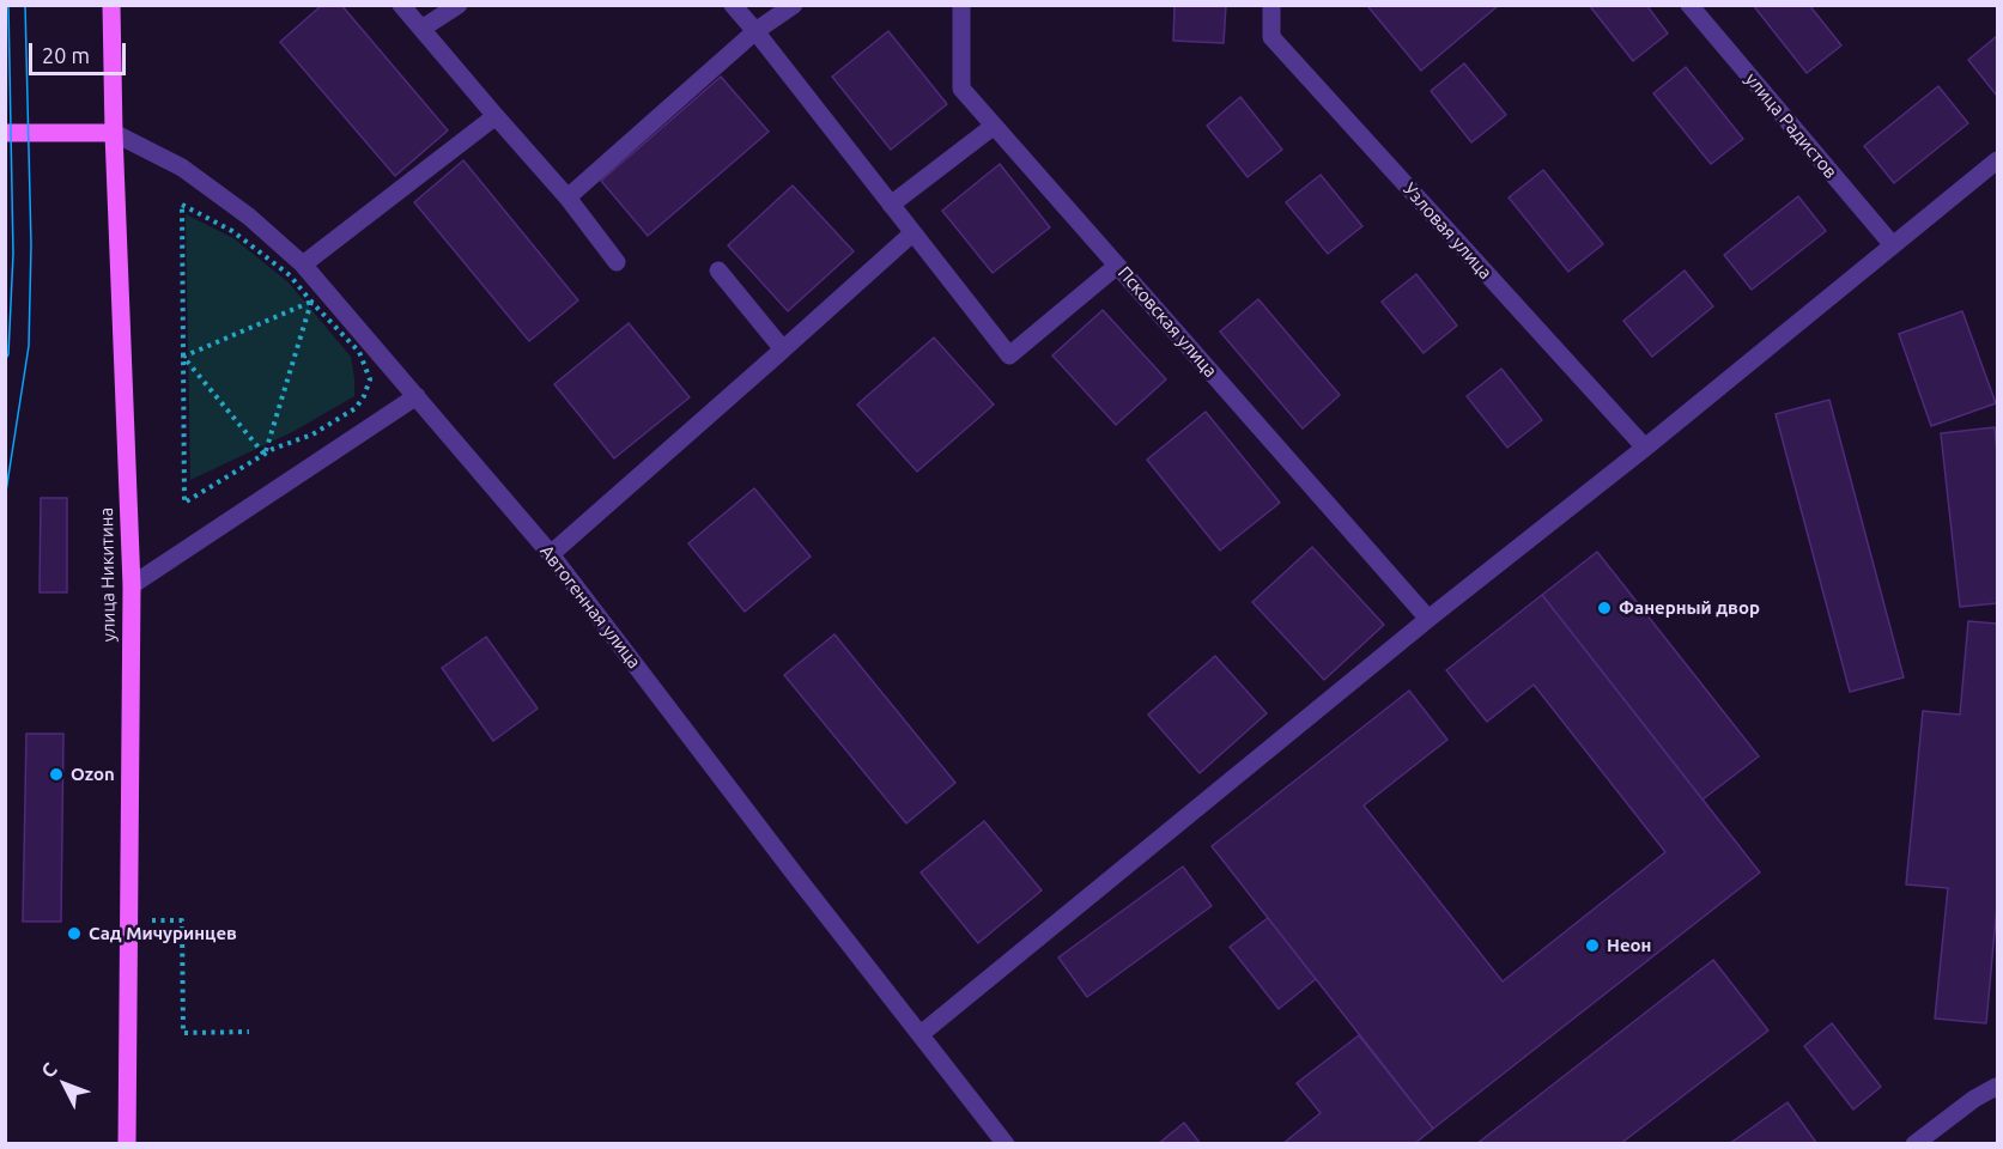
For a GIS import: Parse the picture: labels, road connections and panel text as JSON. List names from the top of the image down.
{
  "streets": {
    "main road": ["улица Никитина"],
    "street": [
      "улица Радистов",
      "Узловая улица",
      "Псковская улица",
      "Автогенная улица"
    ]
  },
  "crossings": [
    ["улица Никитина", "Автогенная улица"]
  ],
  "places": [
    "Фанерный двор",
    "Ozon",
    "Сад Мичуринцев",
    "Неон"
  ],
  "scale_bar": "20 m",
  "north": "top left"
}
